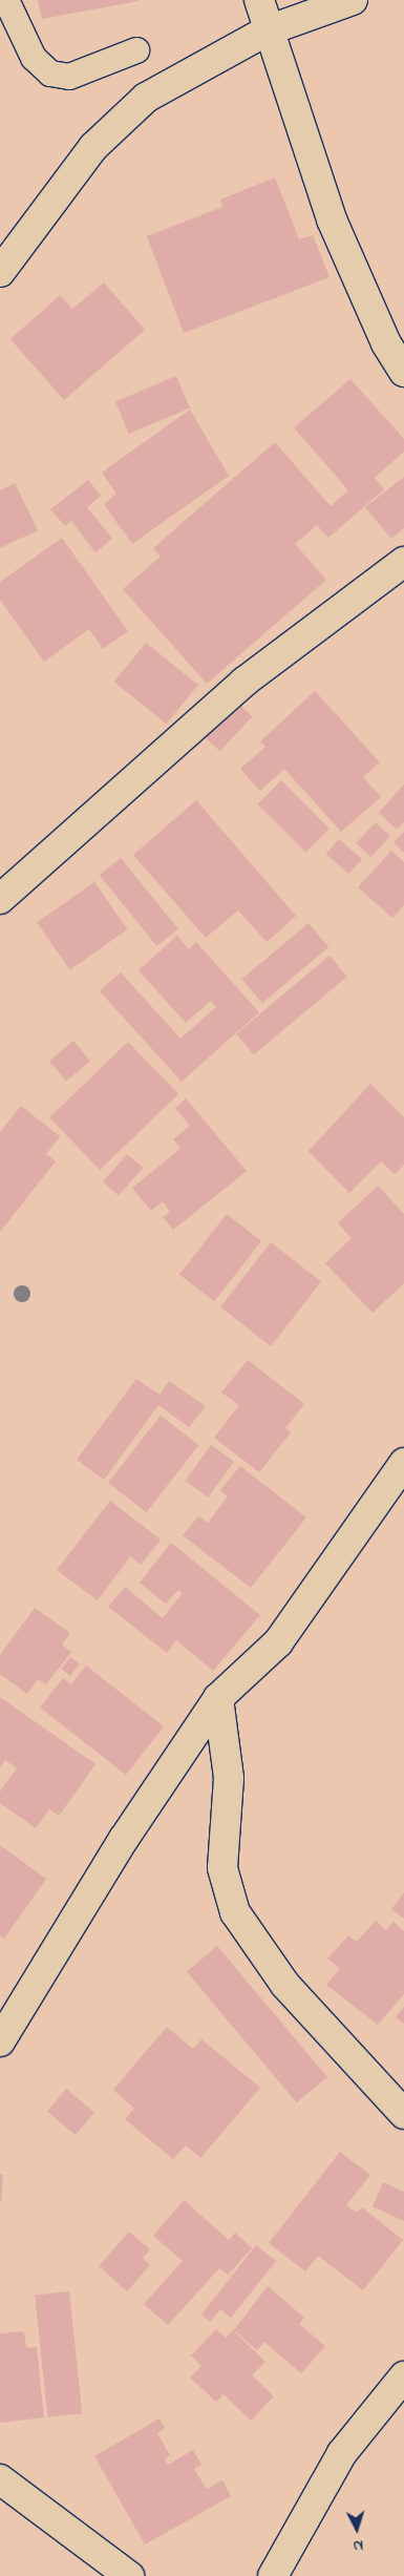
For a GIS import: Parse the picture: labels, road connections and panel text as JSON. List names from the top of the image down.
{
  "north": "bottom"
}
